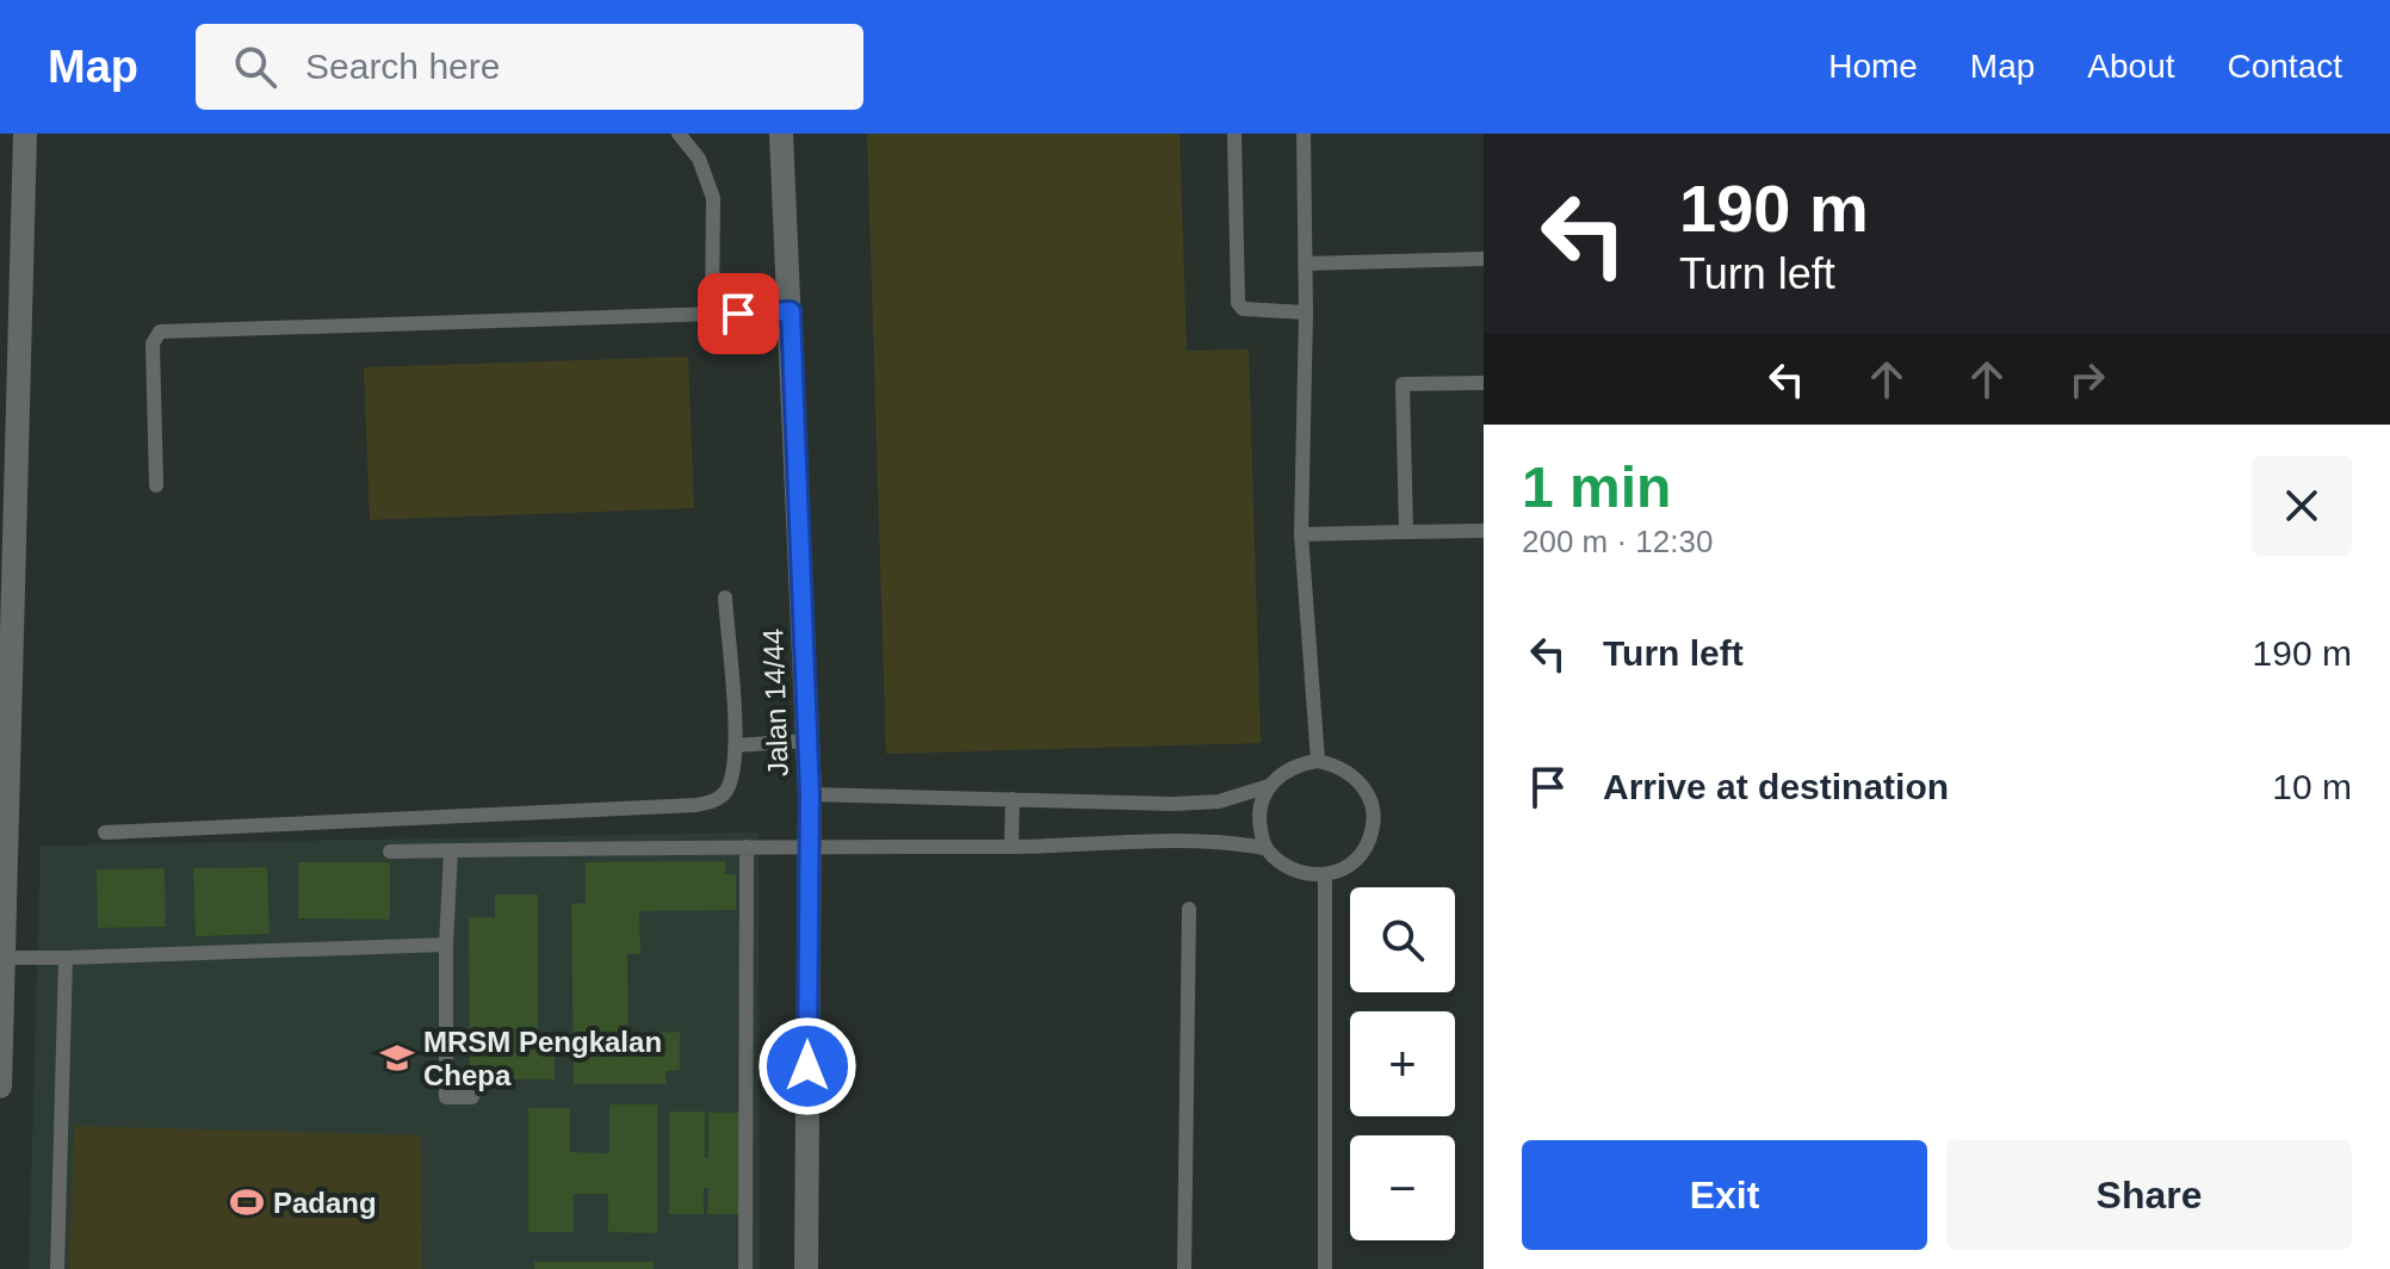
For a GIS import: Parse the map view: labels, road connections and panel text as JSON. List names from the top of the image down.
{
  "streets": {
    "street": ["Jalan 14/44"]
  },
  "places": {
    "school or university": ["MRSM Pengkalan Chepa"],
    "sports": ["Padang"]
  },
  "page": {
    "header": "Map",
    "search": "Search here",
    "nav": [
      "Home",
      "Map",
      "About",
      "Contact"
    ],
    "turn": ["190 m", "Turn left"],
    "heading": ["1 min", "200 m · 12:30"],
    "list": [
      {
        "name": "Turn left",
        "value": "190 m"
      },
      {
        "name": "Arrive at destination",
        "value": "10 m"
      }
    ],
    "map_buttons": ["+", "−"],
    "buttons": ["Exit", "Share"]
  }
}
